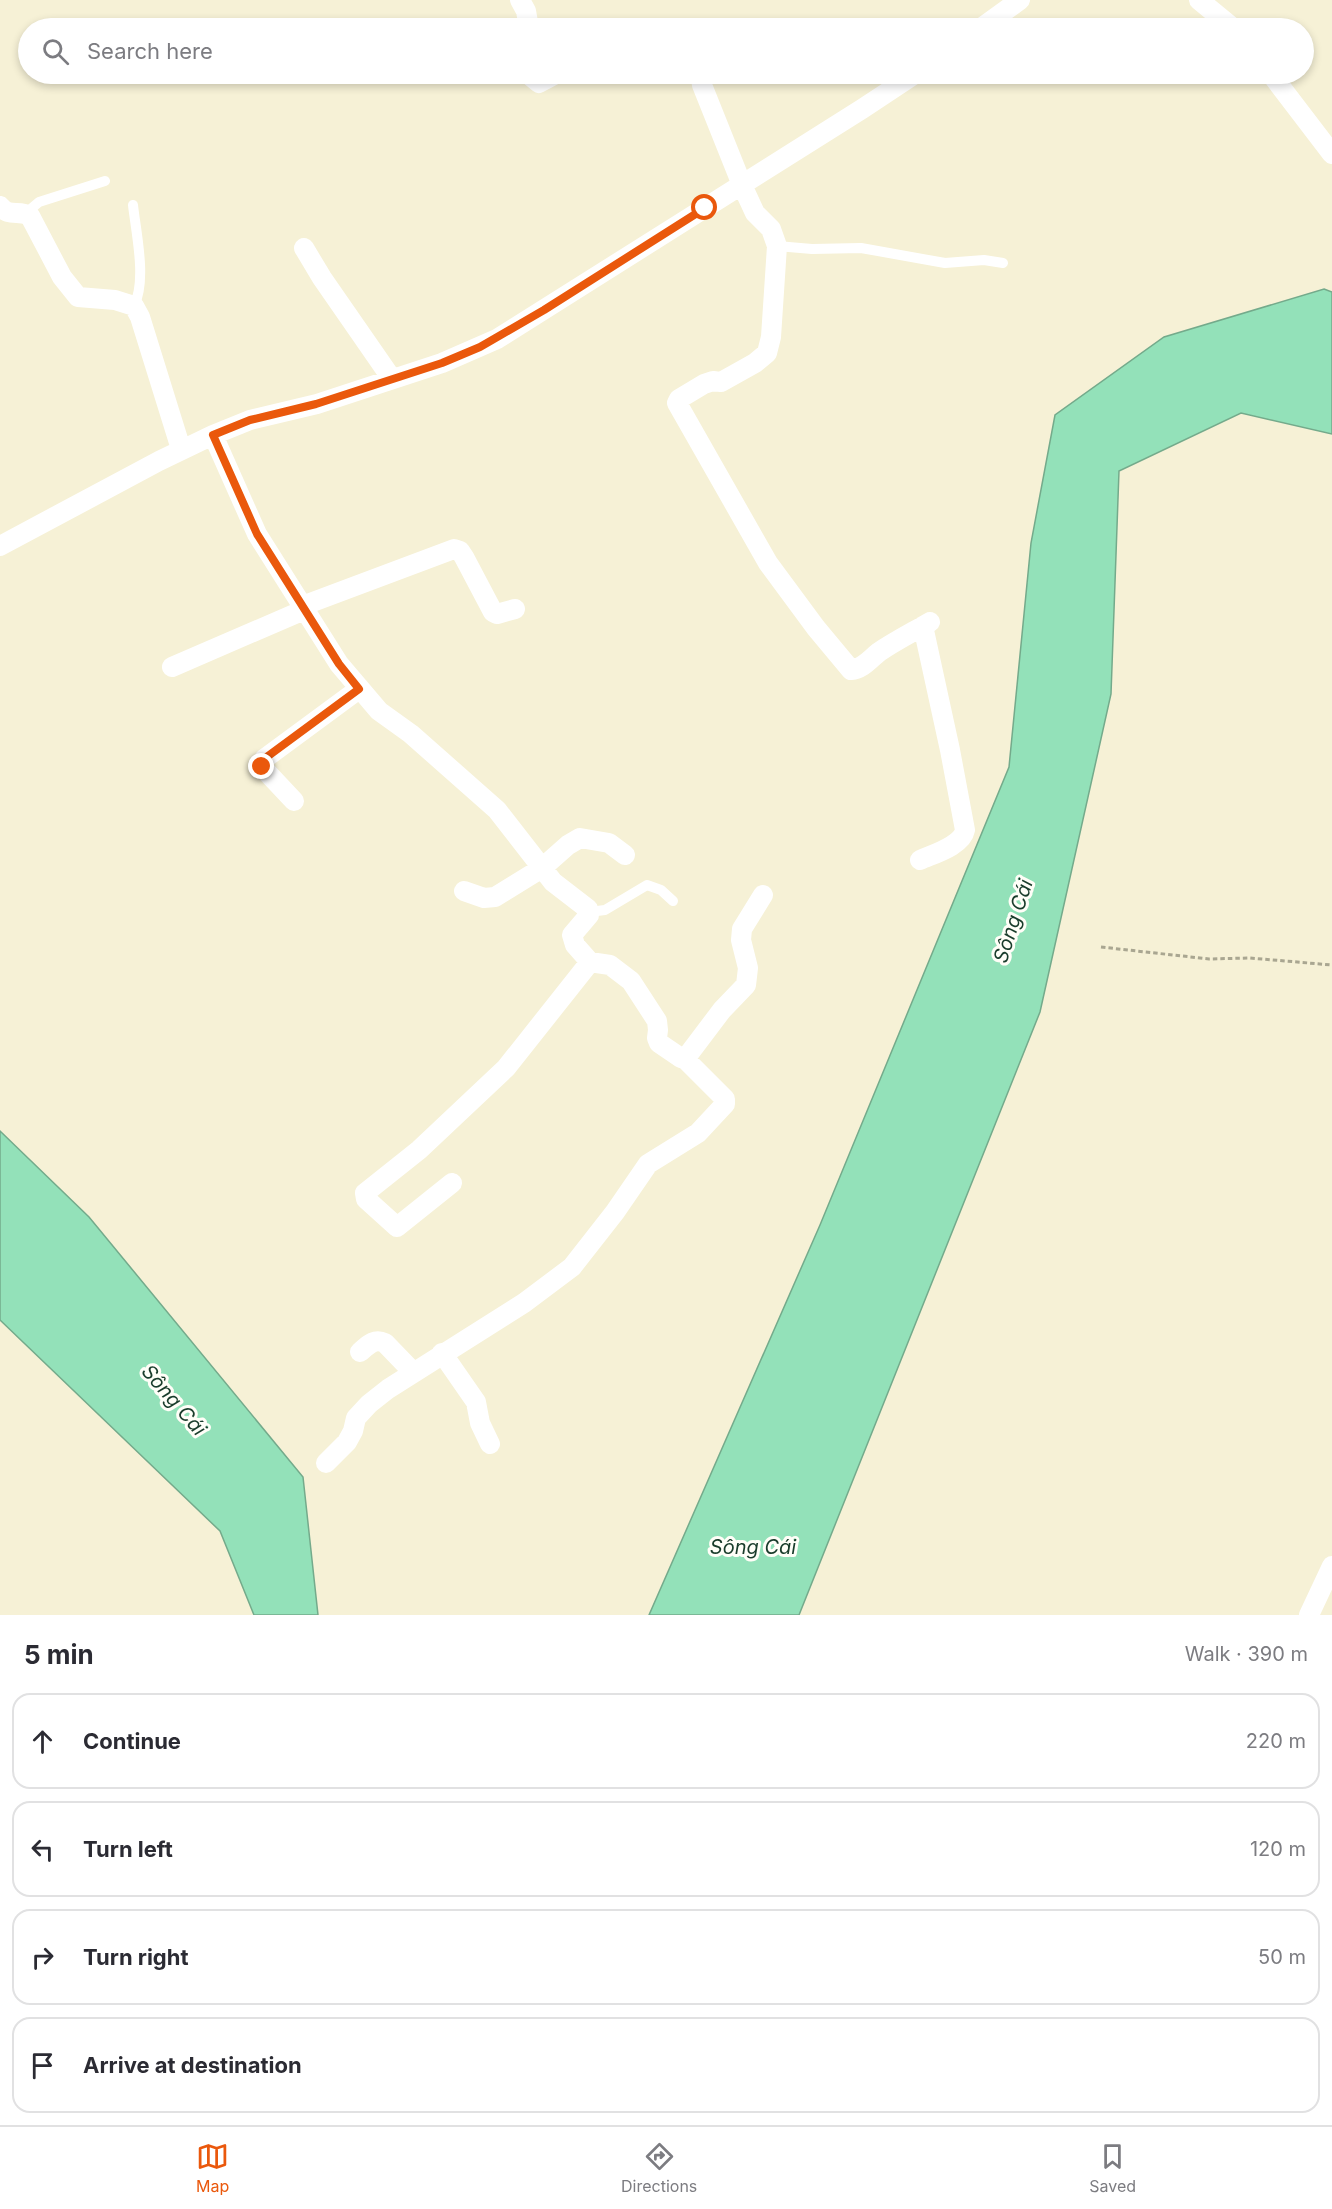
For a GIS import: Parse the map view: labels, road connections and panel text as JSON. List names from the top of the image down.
{
  "water": ["Sông Cái"],
  "page": {
    "search": "Search here",
    "heading": ["5 min", "Walk · 390 m"],
    "list": [
      ["Continue", "220 m"],
      ["Turn left", "120 m"],
      ["Turn right", "50 m"],
      "Arrive at destination"
    ],
    "nav": ["Map", "Directions", "Saved"]
  }
}
